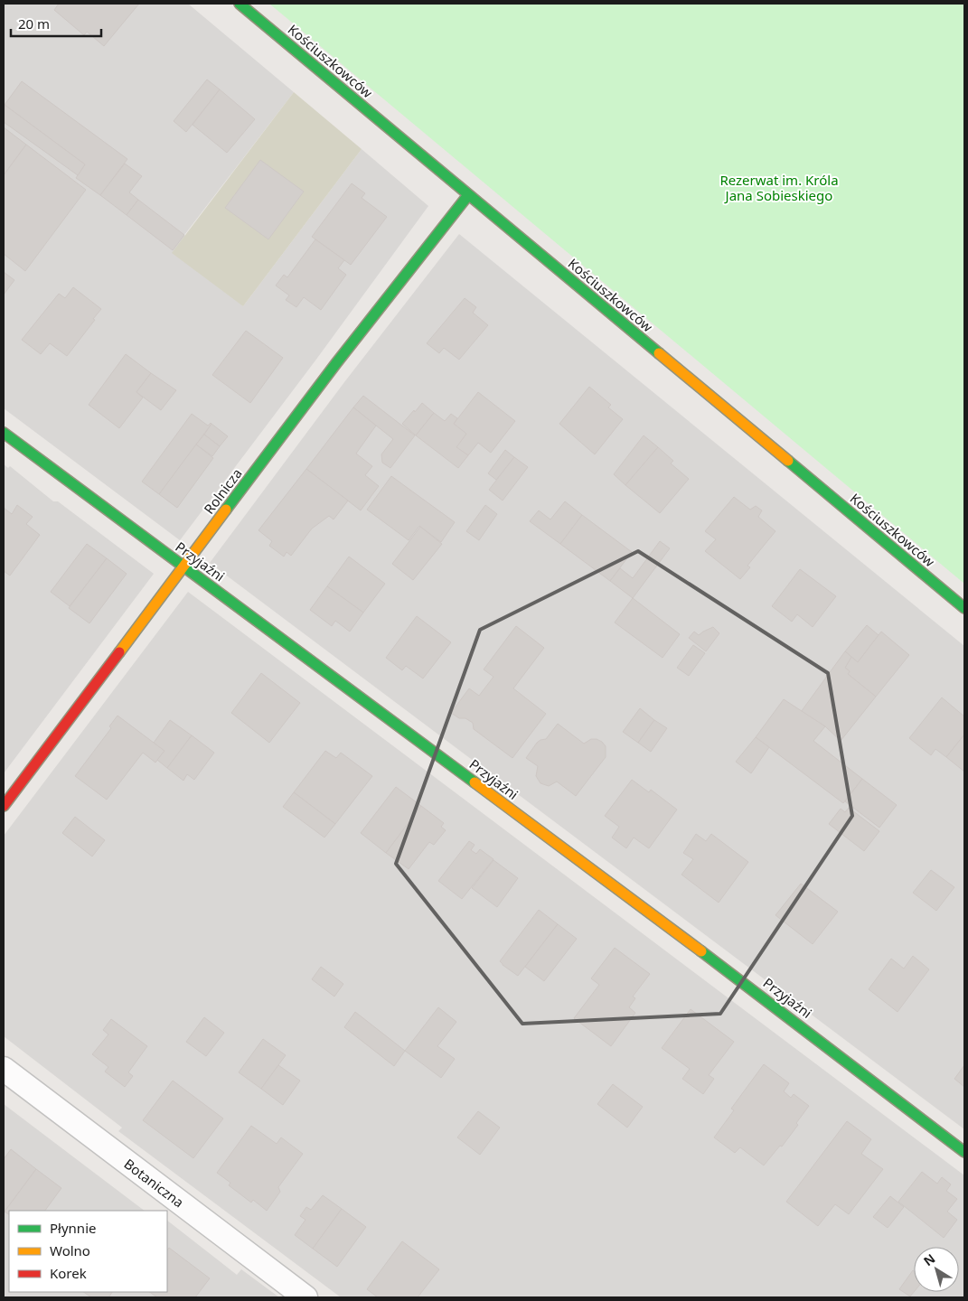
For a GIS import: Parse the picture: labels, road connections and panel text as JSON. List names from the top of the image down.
{
  "streets": {
    "street": [
      "Kościuszkowców",
      "Rolnicza",
      "Przyjaźni",
      "Botaniczna"
    ]
  },
  "crossings": [
    ["Kościuszkowców", "Rolnicza"],
    ["Rolnicza", "Przyjaźni"]
  ],
  "parks": ["Rezerwat im. Króla Jana Sobieskiego"],
  "legend": ["Płynnie", "Wolno", "Korek"],
  "scale_bar": "20 m",
  "north": "top left"
}
